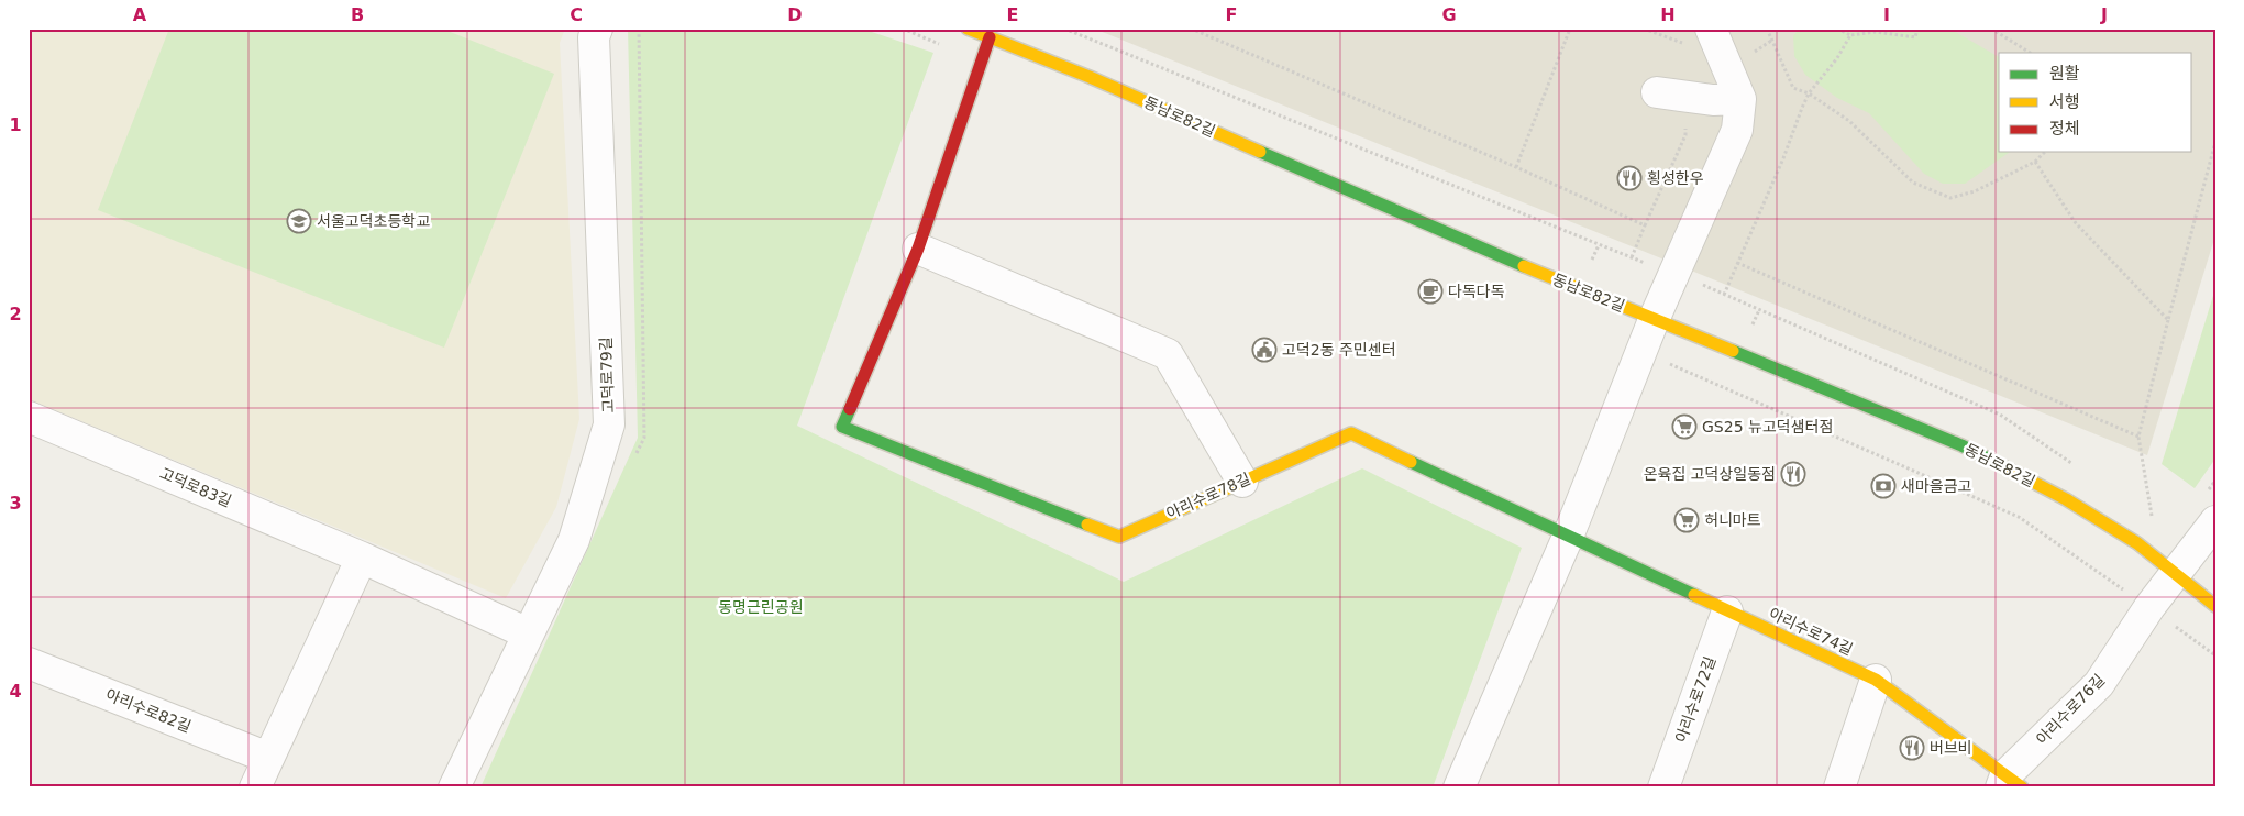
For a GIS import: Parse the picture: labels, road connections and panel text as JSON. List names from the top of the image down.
{
  "streets": {
    "street": [
      "동남로82길",
      "고덕로79길",
      "고덕로83길",
      "아리수로78길",
      "아리수로74길",
      "아리수로72길",
      "아리수로76길",
      "아리수로82길"
    ]
  },
  "crossings": [
    ["동남로82길", "아리수로76길"],
    ["고덕로79길", "고덕로83길"],
    ["아리수로78길", "아리수로74길"],
    ["아리수로74길", "아리수로72길"],
    ["아리수로74길", "아리수로76길"]
  ],
  "parks": ["동명근린공원"],
  "places": {
    "restaurant": ["횡성한우", "온육집 고덕상일동점", "버브비"],
    "school or university": ["서울고덕초등학교"],
    "cafe": ["다독다독"],
    "public building": ["고덕2동 주민센터"],
    "supermarket": ["GS25 뉴고덕샘터점", "허니마트"],
    "bank": ["새마을금고"]
  },
  "legend": ["원활", "서행", "정체"],
  "grid": {
    "columns": [
      "A",
      "B",
      "C",
      "D",
      "E",
      "F",
      "G",
      "H",
      "I",
      "J"
    ],
    "rows": [
      "1",
      "2",
      "3",
      "4"
    ]
  }
}
